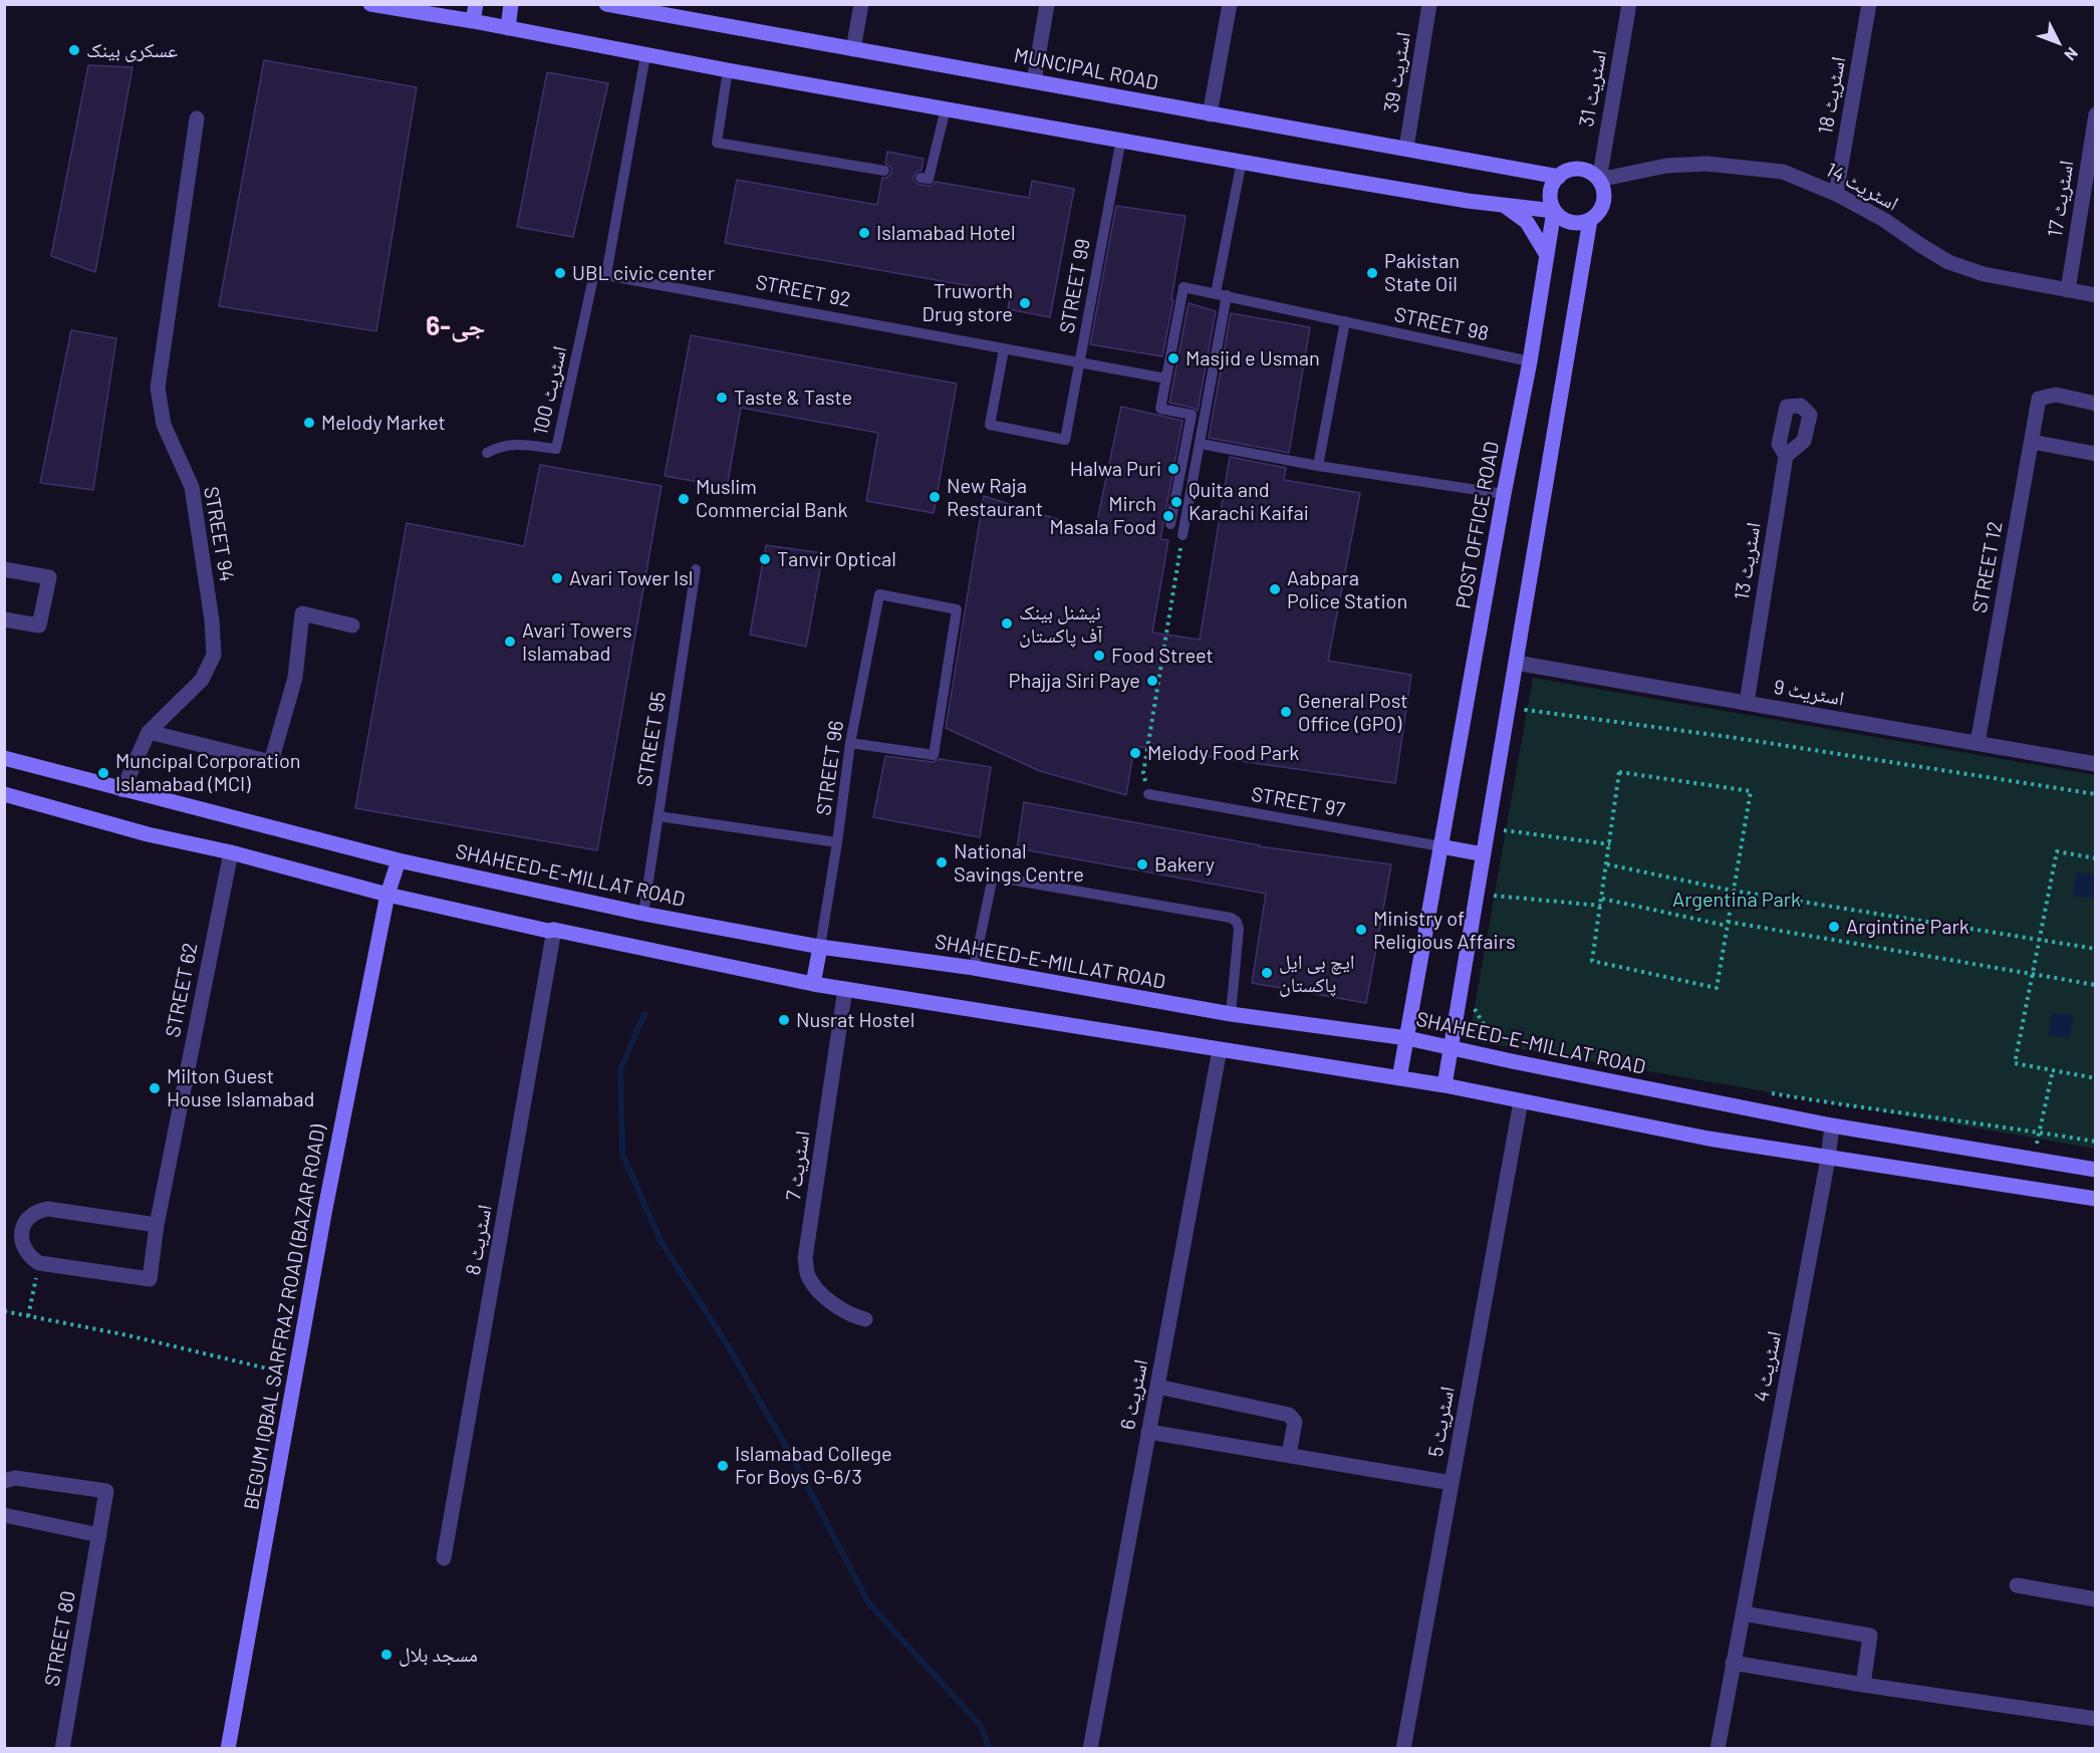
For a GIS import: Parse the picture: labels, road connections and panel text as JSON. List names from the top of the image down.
{
  "streets": {
    "street": [
      "MUNCIPAL ROAD",
      "اسٹریٹ 39",
      "اسٹریٹ 31",
      "اسٹریٹ 18",
      "اسٹریٹ 14",
      "اسٹریٹ 17",
      "POST OFFICE ROAD",
      "STREET 94",
      "اسٹریٹ 13",
      "STREET 12",
      "اسٹریٹ 9",
      "SHAHEED-E-MILLAT ROAD",
      "STREET 62",
      "اسٹریٹ 7",
      "اسٹریٹ 8",
      "BEGUM IQBAL SARFRAZ ROAD (BAZAR ROAD)",
      "اسٹریٹ 4",
      "اسٹریٹ 6",
      "اسٹریٹ 5",
      "STREET 80"
    ],
    "lane": [
      "STREET 99",
      "STREET 92",
      "STREET 98",
      "اسٹریٹ 100",
      "STREET 95",
      "STREET 96",
      "STREET 97"
    ]
  },
  "crossings": [
    ["MUNCIPAL ROAD", "اسٹریٹ 39"],
    ["MUNCIPAL ROAD", "اسٹریٹ 31"],
    ["MUNCIPAL ROAD", "اسٹریٹ 14"],
    ["MUNCIPAL ROAD", "POST OFFICE ROAD"],
    ["اسٹریٹ 31", "اسٹریٹ 14"],
    ["اسٹریٹ 31", "POST OFFICE ROAD"],
    ["اسٹریٹ 18", "اسٹریٹ 14"],
    ["اسٹریٹ 14", "اسٹریٹ 17"],
    ["اسٹریٹ 14", "POST OFFICE ROAD"],
    ["STREET 99", "STREET 92"],
    ["STREET 92", "STREET 98"],
    ["STREET 92", "اسٹریٹ 100"],
    ["STREET 98", "POST OFFICE ROAD"],
    ["POST OFFICE ROAD", "STREET 97"],
    ["POST OFFICE ROAD", "SHAHEED-E-MILLAT ROAD"],
    ["STREET 94", "SHAHEED-E-MILLAT ROAD"],
    ["اسٹریٹ 13", "اسٹریٹ 9"],
    ["STREET 12", "اسٹریٹ 9"],
    ["STREET 95", "SHAHEED-E-MILLAT ROAD"],
    ["STREET 96", "SHAHEED-E-MILLAT ROAD"],
    ["SHAHEED-E-MILLAT ROAD", "BEGUM IQBAL SARFRAZ ROAD (BAZAR ROAD)"],
    ["SHAHEED-E-MILLAT ROAD", "اسٹریٹ 4"]
  ],
  "districts": ["جی-6"],
  "parks": ["Argentina Park"],
  "places": [
    "عسکری بینک",
    "Islamabad Hotel",
    "UBL civic center",
    "Pakistan State Oil",
    "Truworth Drug store",
    "Masjid e Usman",
    "Taste & Taste",
    "Melody Market",
    "Halwa Puri",
    "New Raja Restaurant",
    "Muslim Commercial Bank",
    "Quita and Karachi Kaifai",
    "Mirch Masala Food",
    "Tanvir Optical",
    "Avari Tower Isl",
    "Aabpara Police Station",
    "نیشنل بینک آف پاکستان",
    "Avari Towers Islamabad",
    "Food Street",
    "Phajja Siri Paye",
    "General Post Office (GPO)",
    "Melody Food Park",
    "Muncipal Corporation Islamabad (MCI)",
    "National Savings Centre",
    "Bakery",
    "Argintine Park",
    "Ministry of Religious Affairs",
    "ایچ بی ایل پاکستان",
    "Nusrat Hostel",
    "Milton Guest House Islamabad",
    "Islamabad College For Boys G-6/3",
    "مسجد بلال"
  ],
  "north": "bottom right"
}
